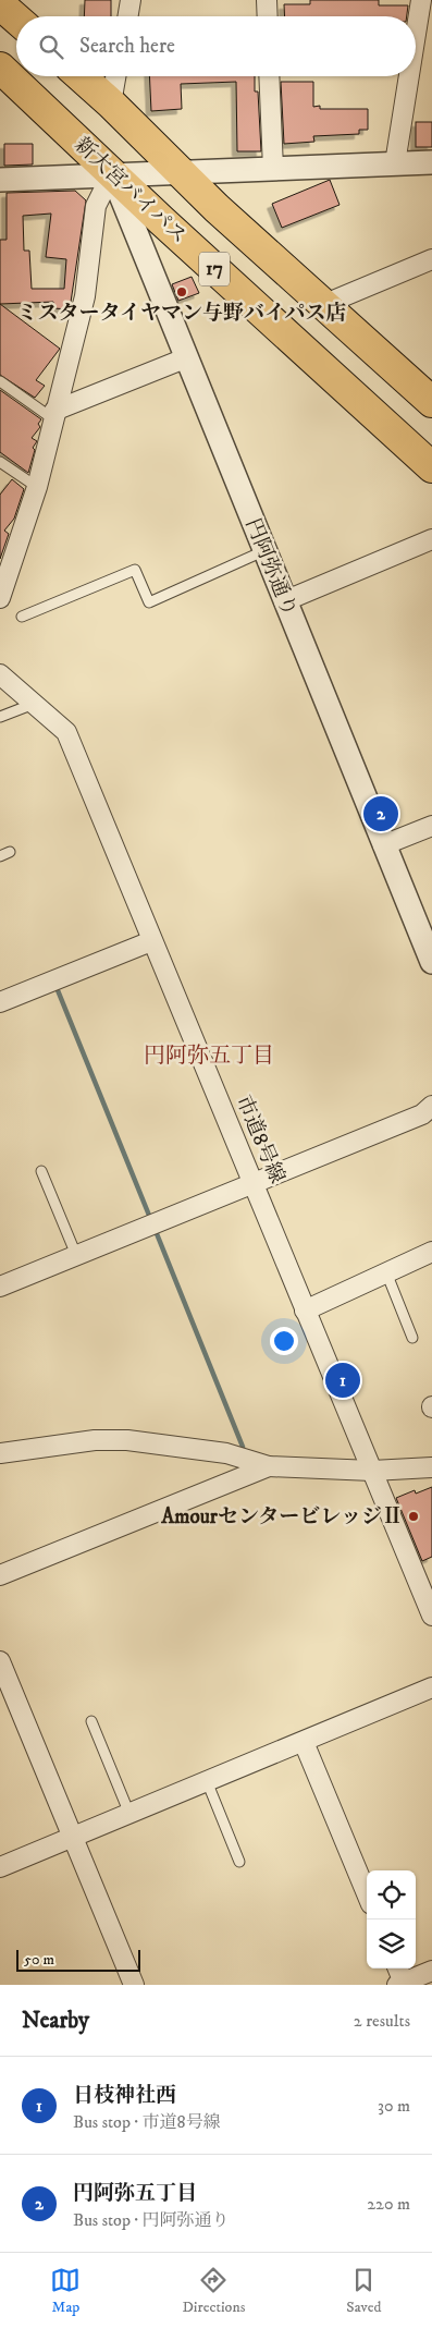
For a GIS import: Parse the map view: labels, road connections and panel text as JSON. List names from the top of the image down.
{
  "streets": {
    "highway": ["新大宮バイパス", "17"],
    "street": ["円阿弥通り", "市道8号線"]
  },
  "crossings": [
    ["新大宮バイパス", "円阿弥通り"]
  ],
  "districts": ["円阿弥五丁目"],
  "places": ["ミスタータイヤマン与野バイパス店", "AmourセンタービレッジⅡ"],
  "scale_bar": "50 m",
  "page": {
    "search": "Search here",
    "pins": ["2", "1"],
    "scale": "50 m",
    "heading": ["Nearby", "2 results"],
    "list": [
      {
        "mark": "1",
        "name": "日枝神社西",
        "note": "Bus stop · 市道8号線",
        "value": "30 m"
      },
      {
        "mark": "2",
        "name": "円阿弥五丁目",
        "note": "Bus stop · 円阿弥通り",
        "value": "220 m"
      }
    ],
    "nav": ["Map", "Directions", "Saved"]
  }
}
